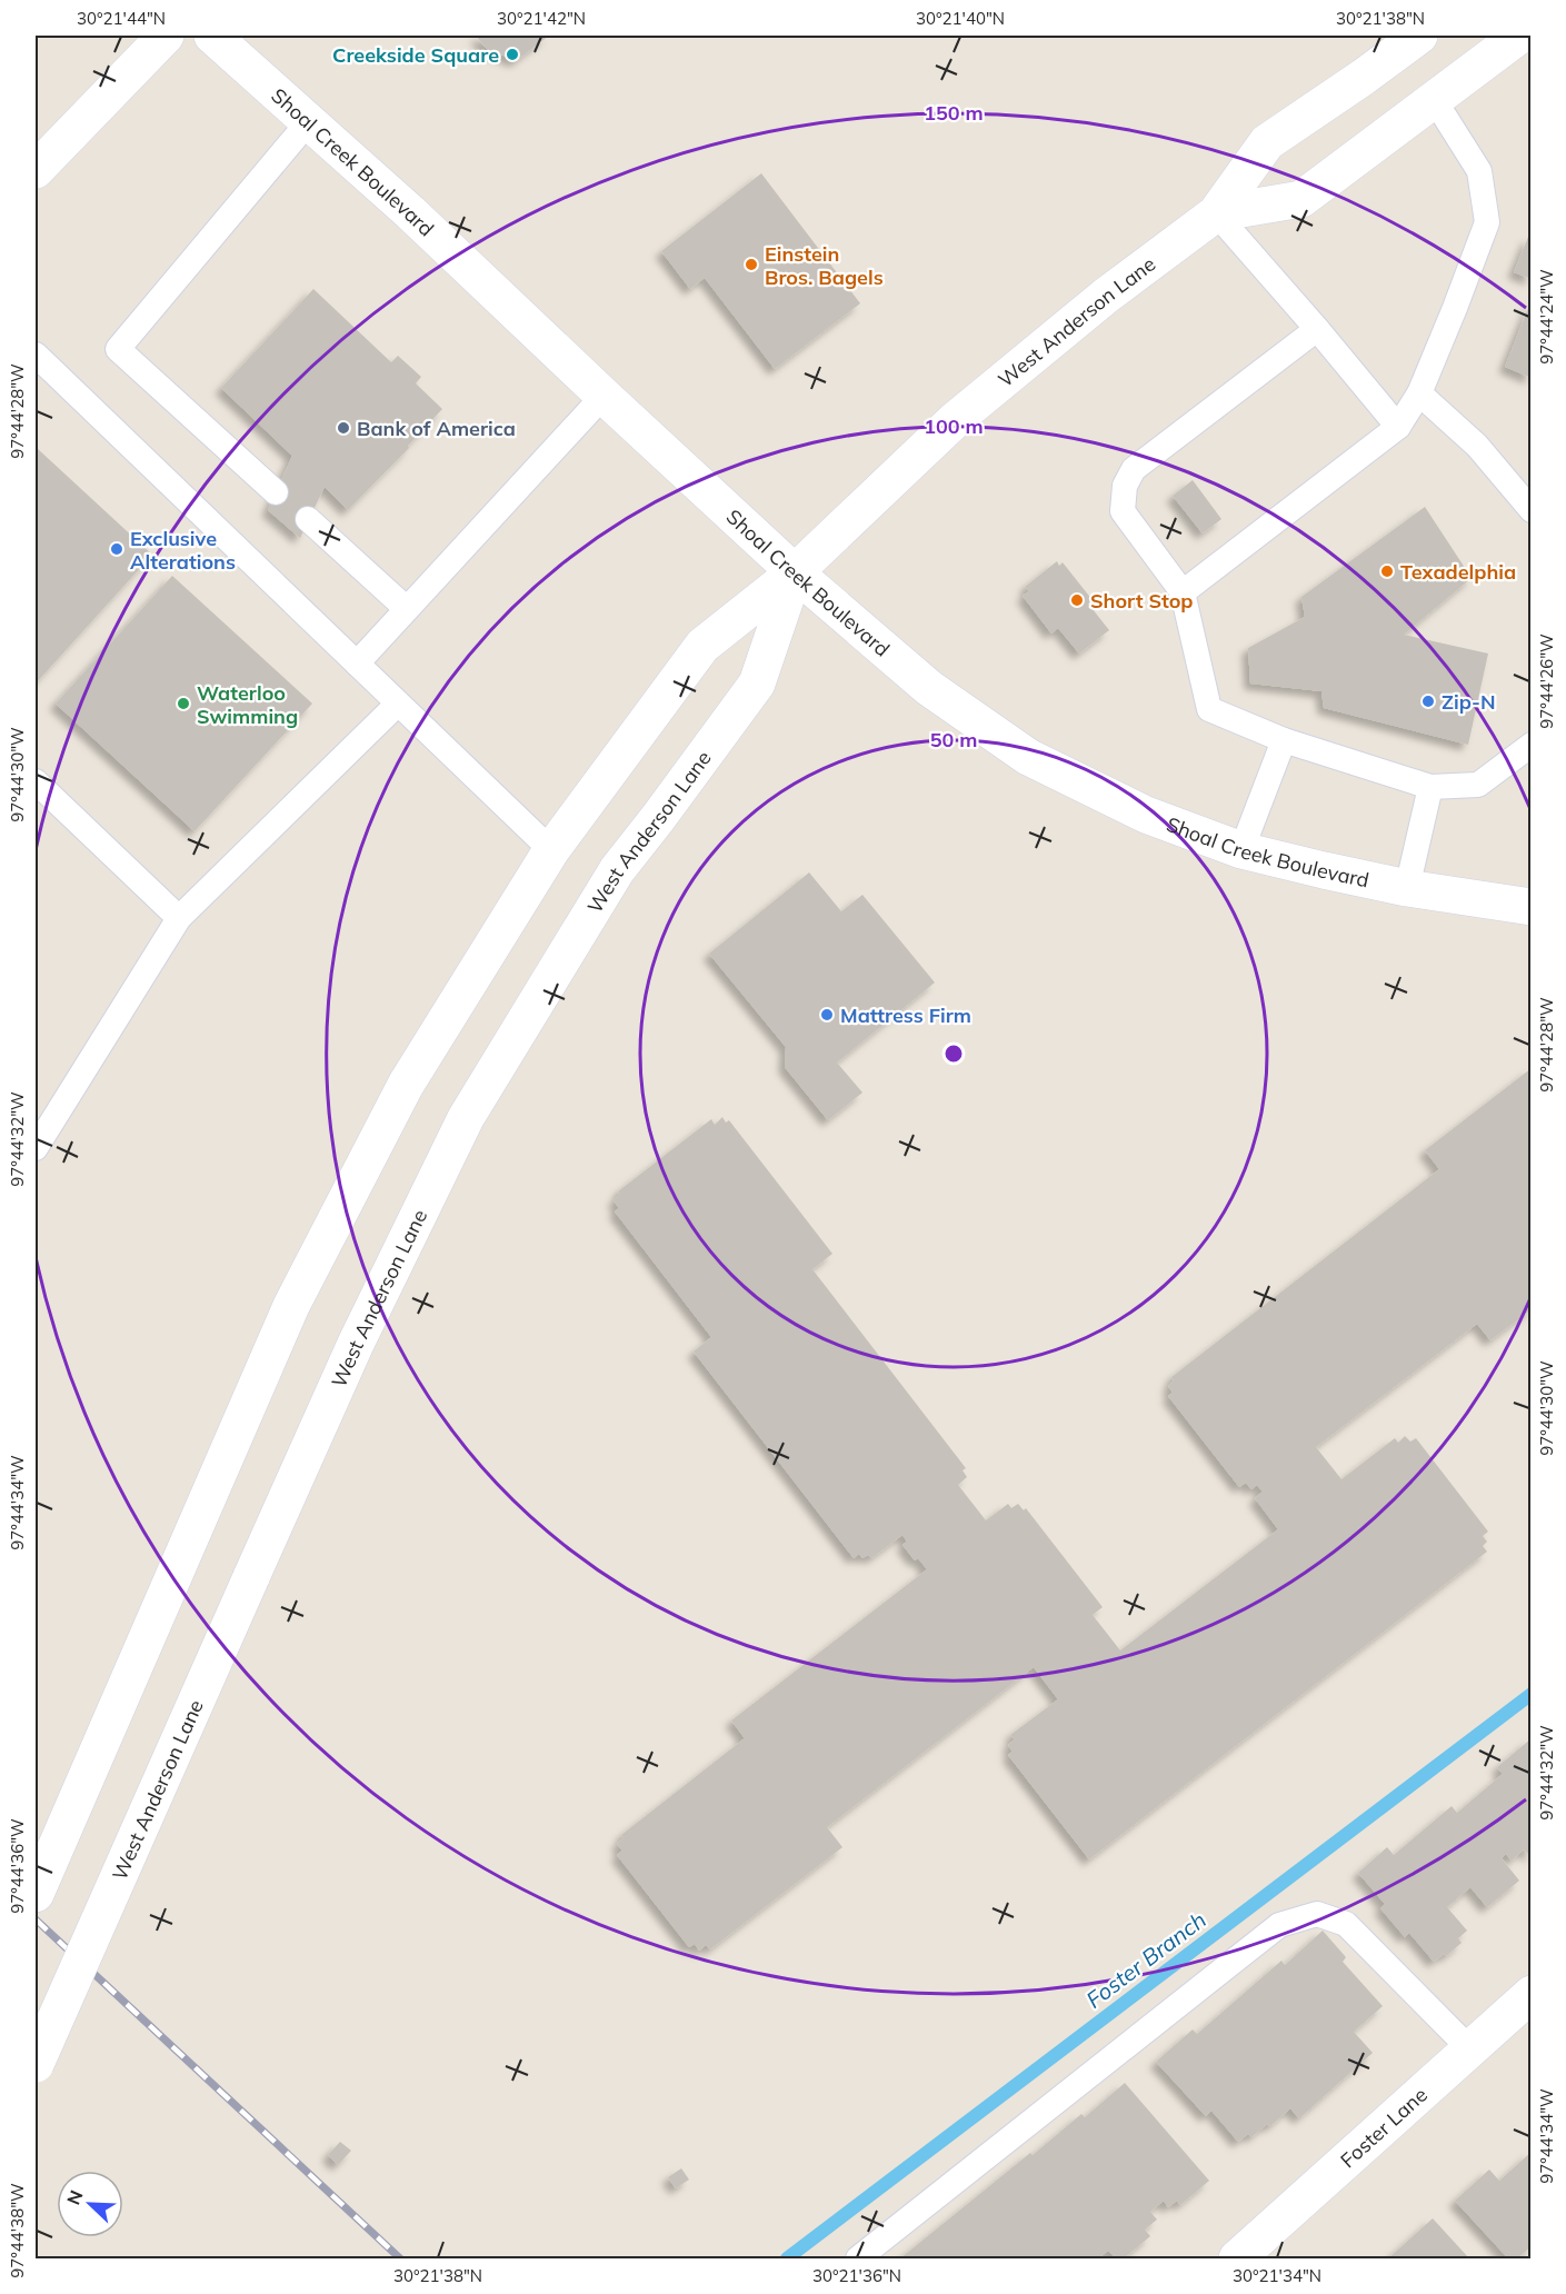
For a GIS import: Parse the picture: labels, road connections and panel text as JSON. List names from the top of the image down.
{
  "streets": {
    "main road": ["Shoal Creek Boulevard", "West Anderson Lane", "Foster Lane"]
  },
  "crossings": [
    ["Shoal Creek Boulevard", "West Anderson Lane"]
  ],
  "water": ["Foster Branch"],
  "places": [
    "Creekside Square",
    "Einstein Bros. Bagels",
    "Bank of America",
    "Exclusive Alterations",
    "Texadelphia",
    "Short Stop",
    "Zip-N",
    "Waterloo Swimming",
    "Mattress Firm"
  ],
  "north": "top left",
  "coordinates": [
    "30°21'44\"N",
    "30°21'42\"N",
    "30°21'40\"N",
    "30°21'38\"N",
    "97°44'24\"W",
    "97°44'28\"W",
    "97°44'26\"W",
    "97°44'30\"W",
    "97°44'32\"W",
    "97°44'34\"W",
    "97°44'36\"W",
    "97°44'38\"W",
    "30°21'36\"N",
    "30°21'34\"N"
  ],
  "rings": ["150 m", "100 m", "50 m"]
}
